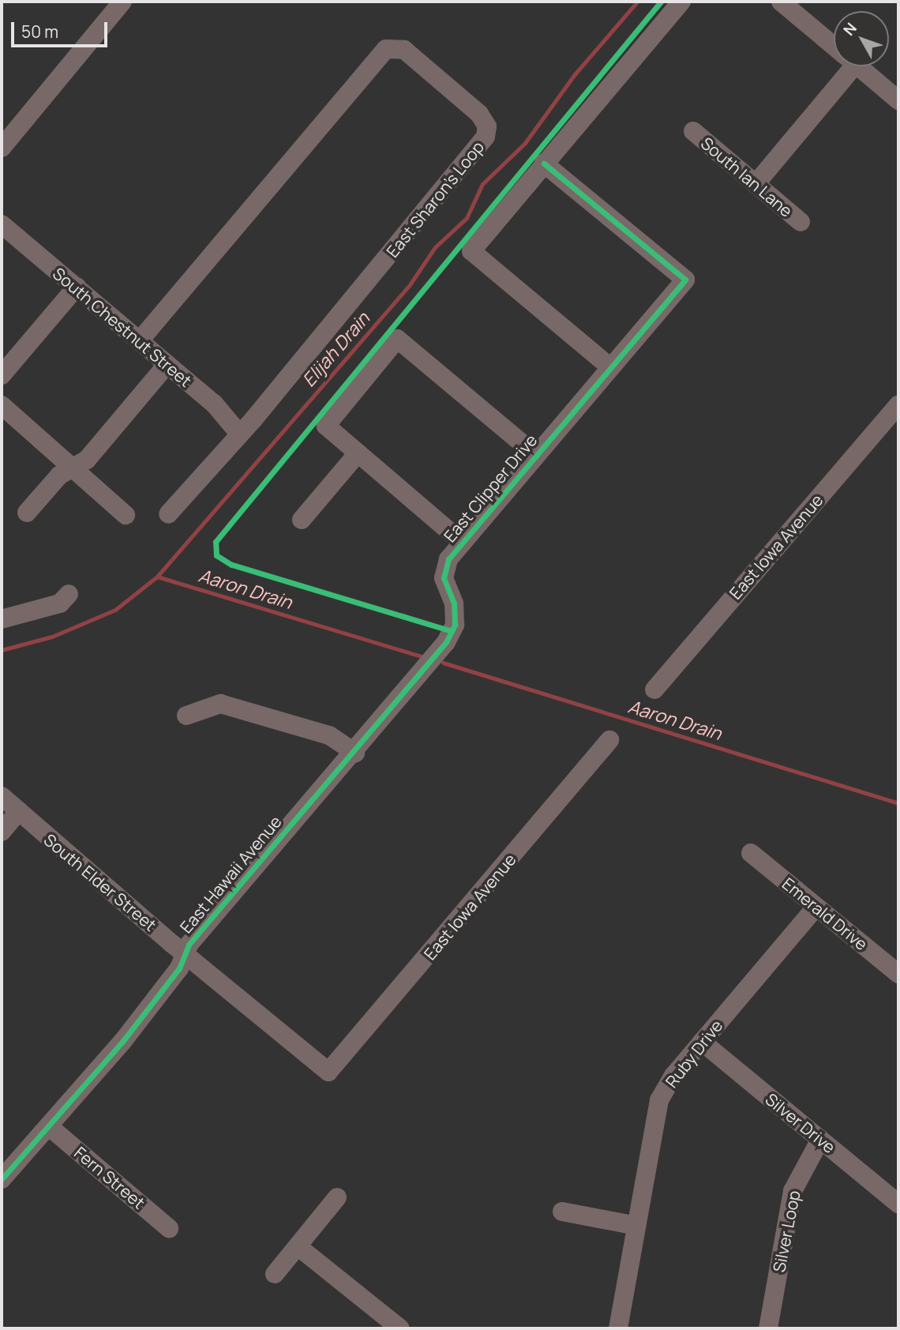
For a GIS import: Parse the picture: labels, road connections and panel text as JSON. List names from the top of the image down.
{
  "streets": {
    "street": [
      "South Ian Lane",
      "East Sharon's Loop",
      "South Chestnut Street",
      "East Clipper Drive",
      "East Iowa Avenue",
      "East Hawaii Avenue",
      "South Elder Street",
      "Emerald Drive",
      "Ruby Drive",
      "Silver Drive",
      "Fern Street",
      "Silver Loop"
    ]
  },
  "crossings": [
    ["East Sharon's Loop", "South Chestnut Street"],
    ["East Clipper Drive", "East Hawaii Avenue"],
    ["East Iowa Avenue", "South Elder Street"],
    ["East Hawaii Avenue", "South Elder Street"],
    ["East Hawaii Avenue", "Fern Street"],
    ["Emerald Drive", "Ruby Drive"],
    ["Ruby Drive", "Silver Drive"],
    ["Silver Drive", "Silver Loop"]
  ],
  "water": ["Elijah Drain", "Aaron Drain"],
  "scale_bar": "50 m",
  "north": "top left"
}
